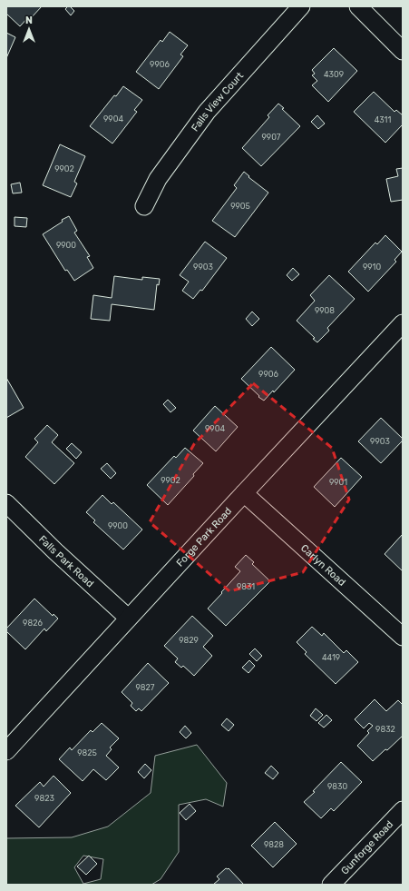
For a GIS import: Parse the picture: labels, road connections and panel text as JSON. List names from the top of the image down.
{
  "streets": {
    "street": [
      "Falls View Court",
      "Forge Park Road",
      "Falls Park Road",
      "Carlyn Road",
      "Gunforge Road"
    ]
  },
  "crossings": [
    ["Forge Park Road", "Falls Park Road"],
    ["Forge Park Road", "Carlyn Road"]
  ],
  "house_numbers": [
    "9906",
    "4309",
    "9904",
    "4311",
    "9907",
    "9902",
    "9905",
    "9900",
    "9903",
    "9910",
    "9908",
    "9906",
    "9904",
    "9903",
    "9902",
    "9901",
    "9900",
    "9831",
    "9826",
    "9829",
    "4419",
    "9827",
    "9832",
    "9825",
    "9830",
    "9823",
    "9828"
  ],
  "north": "top"
}
